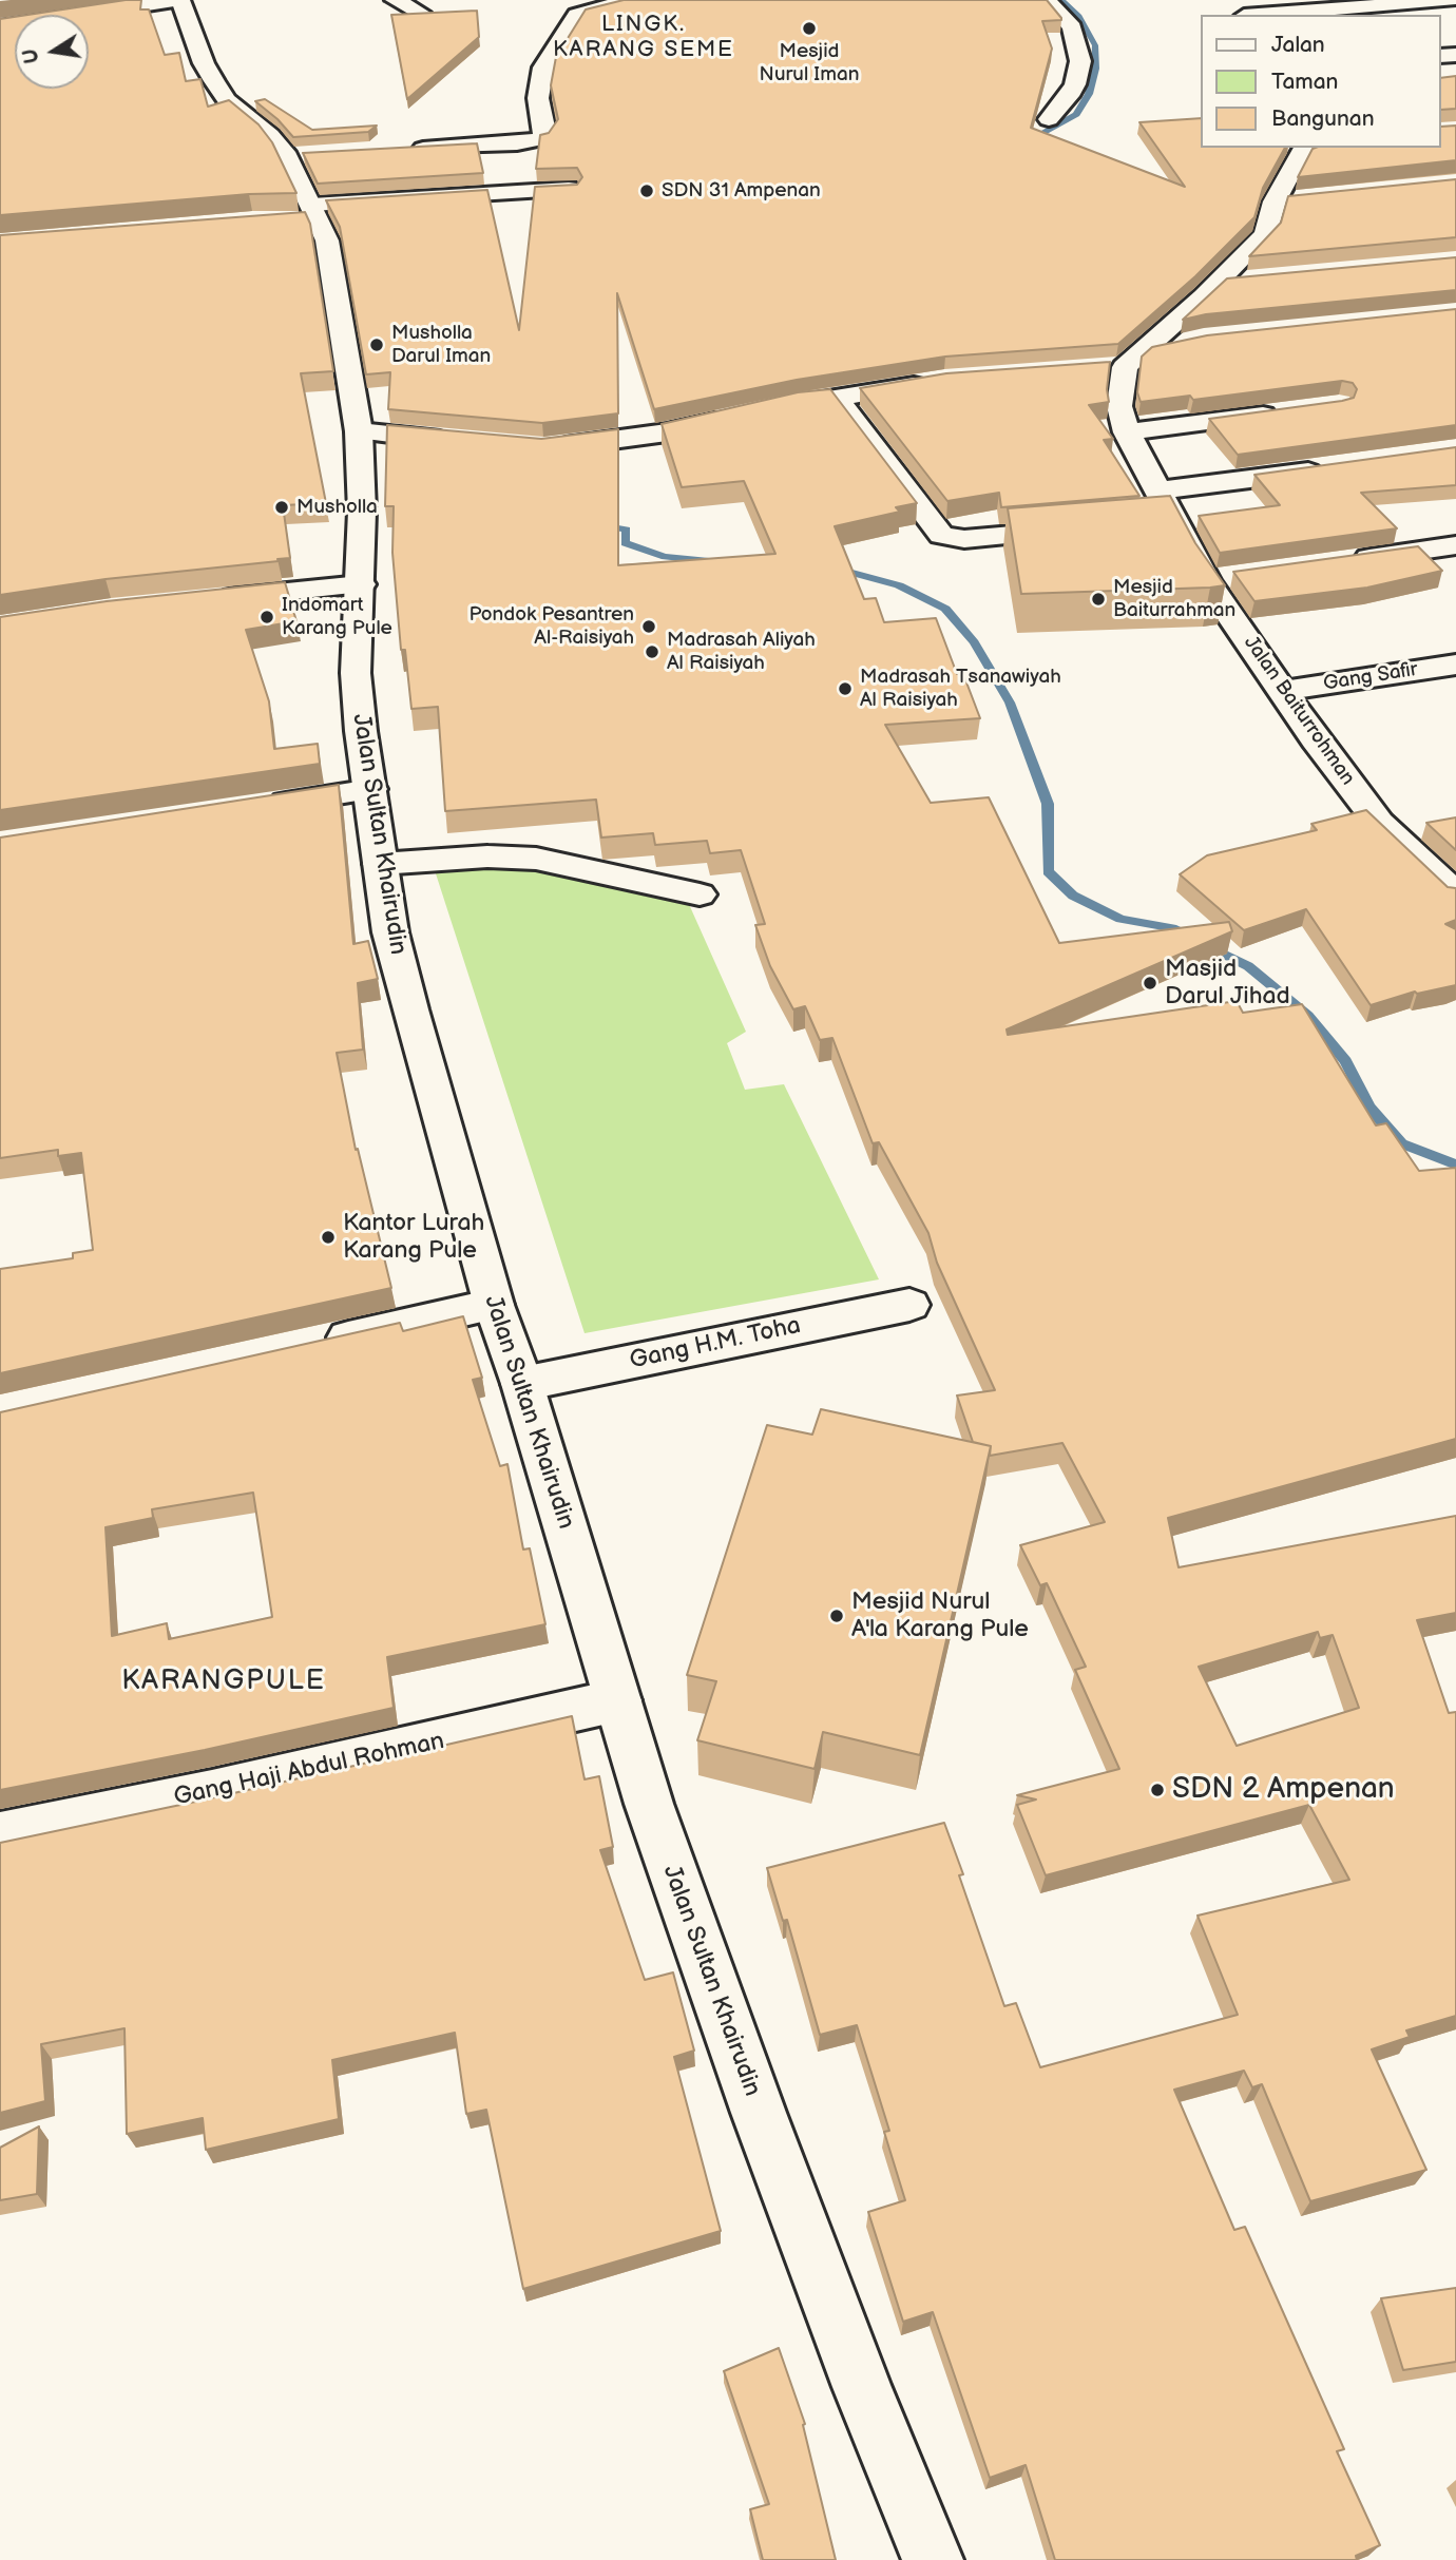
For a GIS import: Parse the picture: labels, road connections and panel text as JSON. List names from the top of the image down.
{
  "streets": {
    "street": [
      "Gang Safir",
      "Jalan Baiturrohman",
      "Jalan Sultan Khairudin",
      "Gang H.M. Toha",
      "Gang Haji Abdul Rohman"
    ]
  },
  "crossings": [
    ["Gang Safir", "Jalan Baiturrohman"],
    ["Jalan Sultan Khairudin", "Gang H.M. Toha"],
    ["Jalan Sultan Khairudin", "Gang Haji Abdul Rohman"]
  ],
  "districts": ["LINGK. KARANG SEME", "KARANGPULE"],
  "places": [
    "Mesjid Nurul Iman",
    "SDN 31 Ampenan",
    "Musholla Darul Iman",
    "Musholla",
    "Mesjid Baiturrahman",
    "Indomart Karang Pule",
    "Pondok Pesantren Al-Raisiyah",
    "Madrasah Aliyah Al Raisiyah",
    "Madrasah Tsanawiyah Al Raisiyah",
    "Masjid Darul Jihad",
    "Kantor Lurah Karang Pule",
    "Mesjid Nurul A'la Karang Pule",
    "SDN 2 Ampenan"
  ],
  "legend": ["Jalan", "Taman", "Bangunan"],
  "north": "left"
}
